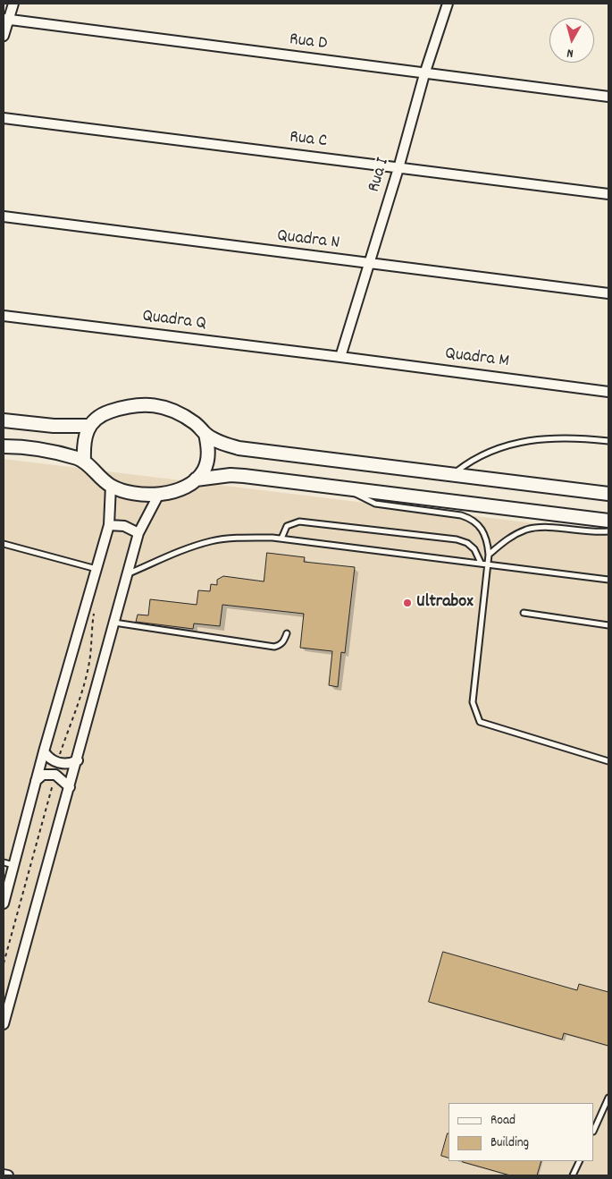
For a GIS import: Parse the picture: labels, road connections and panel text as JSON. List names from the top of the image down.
{
  "streets": {
    "street": [
      "Rua D",
      "Rua C",
      "Rua I",
      "Quadra N",
      "Quadra Q",
      "Quadra M"
    ]
  },
  "crossings": [
    ["Rua D", "Rua I"],
    ["Rua C", "Rua I"],
    ["Rua I", "Quadra N"],
    ["Rua I", "Quadra Q"],
    ["Rua I", "Quadra M"],
    ["Quadra Q", "Quadra M"]
  ],
  "places": ["Ultrabox"],
  "legend": ["Road", "Building"],
  "north": "bottom"
}
